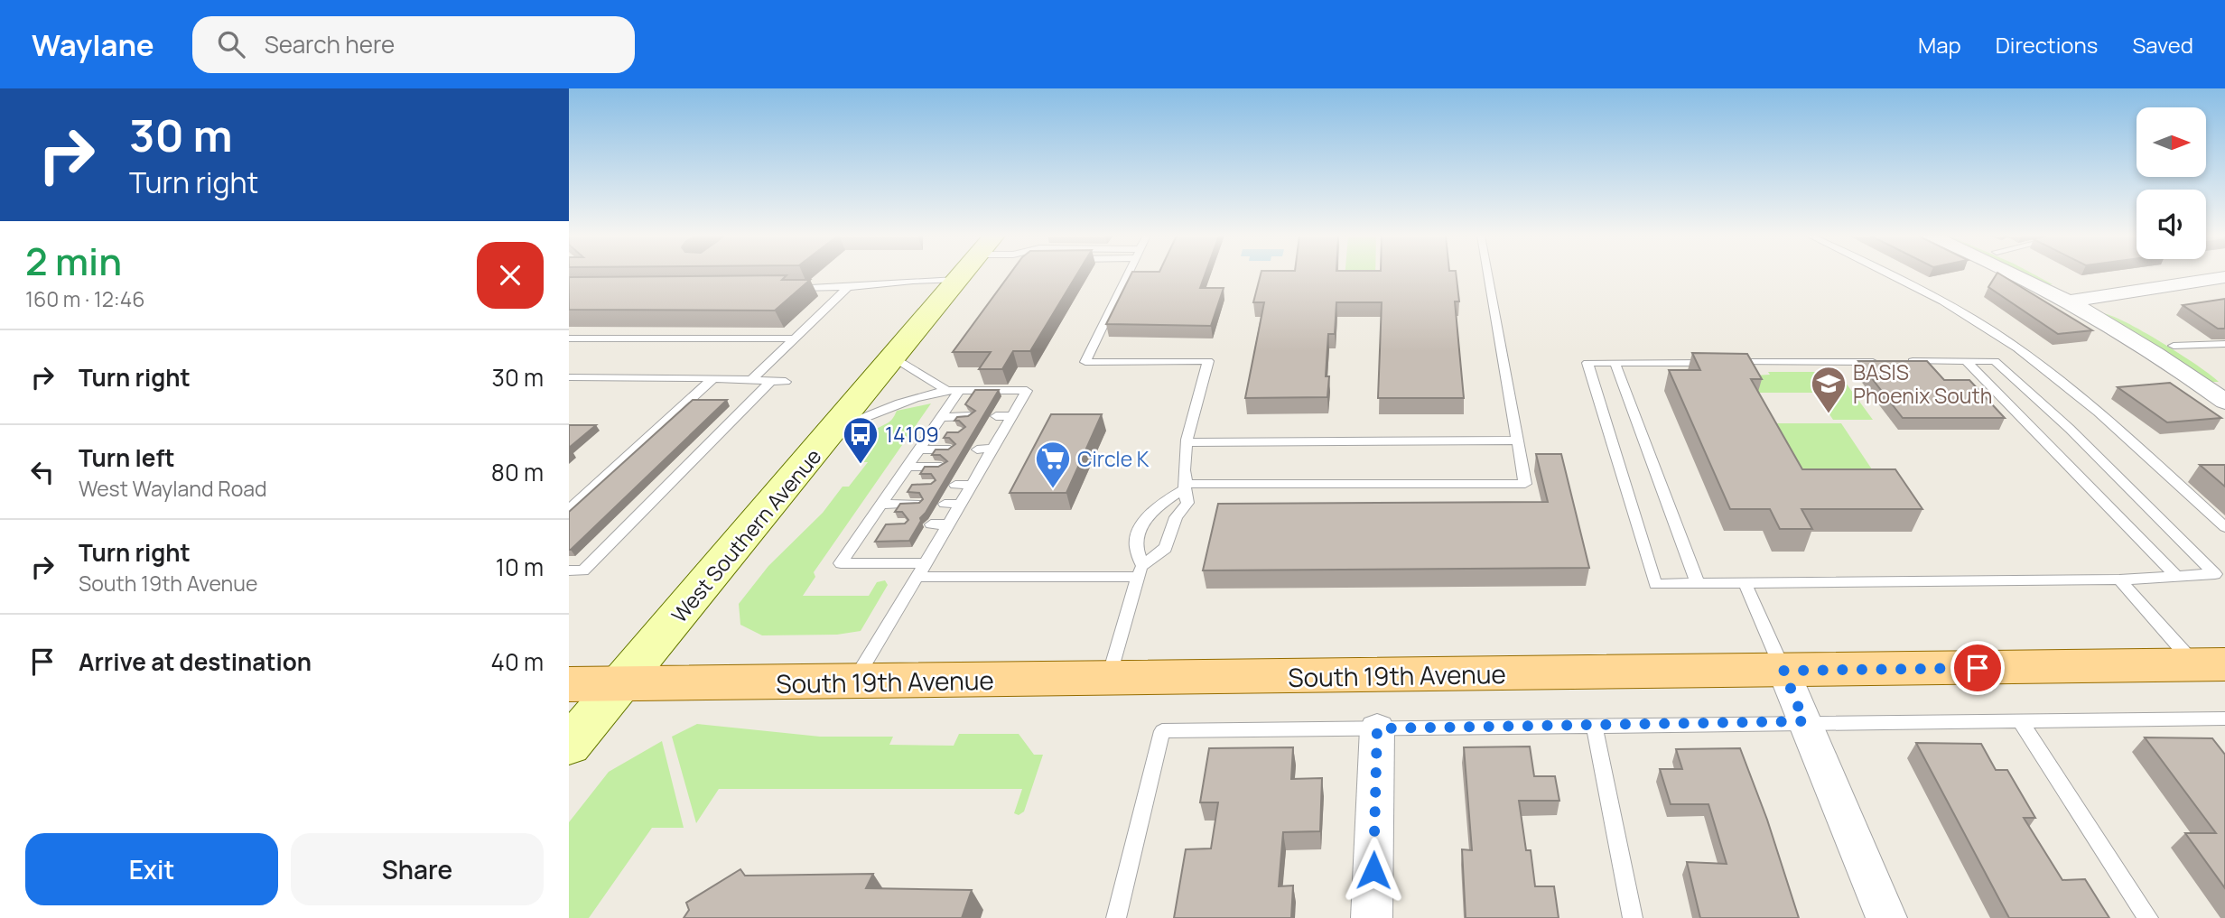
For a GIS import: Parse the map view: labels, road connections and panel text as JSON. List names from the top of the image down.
{
  "streets": {
    "main road": ["West Southern Avenue", "South 19th Avenue"]
  },
  "crossings": [
    ["West Southern Avenue", "South 19th Avenue"]
  ],
  "places": {
    "school or university": ["BASIS Phoenix South"],
    "bus stop": ["14109"],
    "supermarket": ["Circle K"]
  },
  "north": "right",
  "page": {
    "header": "Waylane",
    "search": "Search here",
    "nav": ["Map", "Directions", "Saved"],
    "turn": ["30 m", "Turn right"],
    "heading": ["2 min", "160 m · 12:46"],
    "list": [
      {
        "name": "Turn right",
        "value": "30 m"
      },
      {
        "name": "Turn left",
        "note": "West Wayland Road",
        "value": "80 m"
      },
      {
        "name": "Turn right",
        "note": "South 19th Avenue",
        "value": "10 m"
      },
      {
        "name": "Arrive at destination",
        "value": "40 m"
      }
    ],
    "buttons": ["Exit", "Share"]
  }
}
